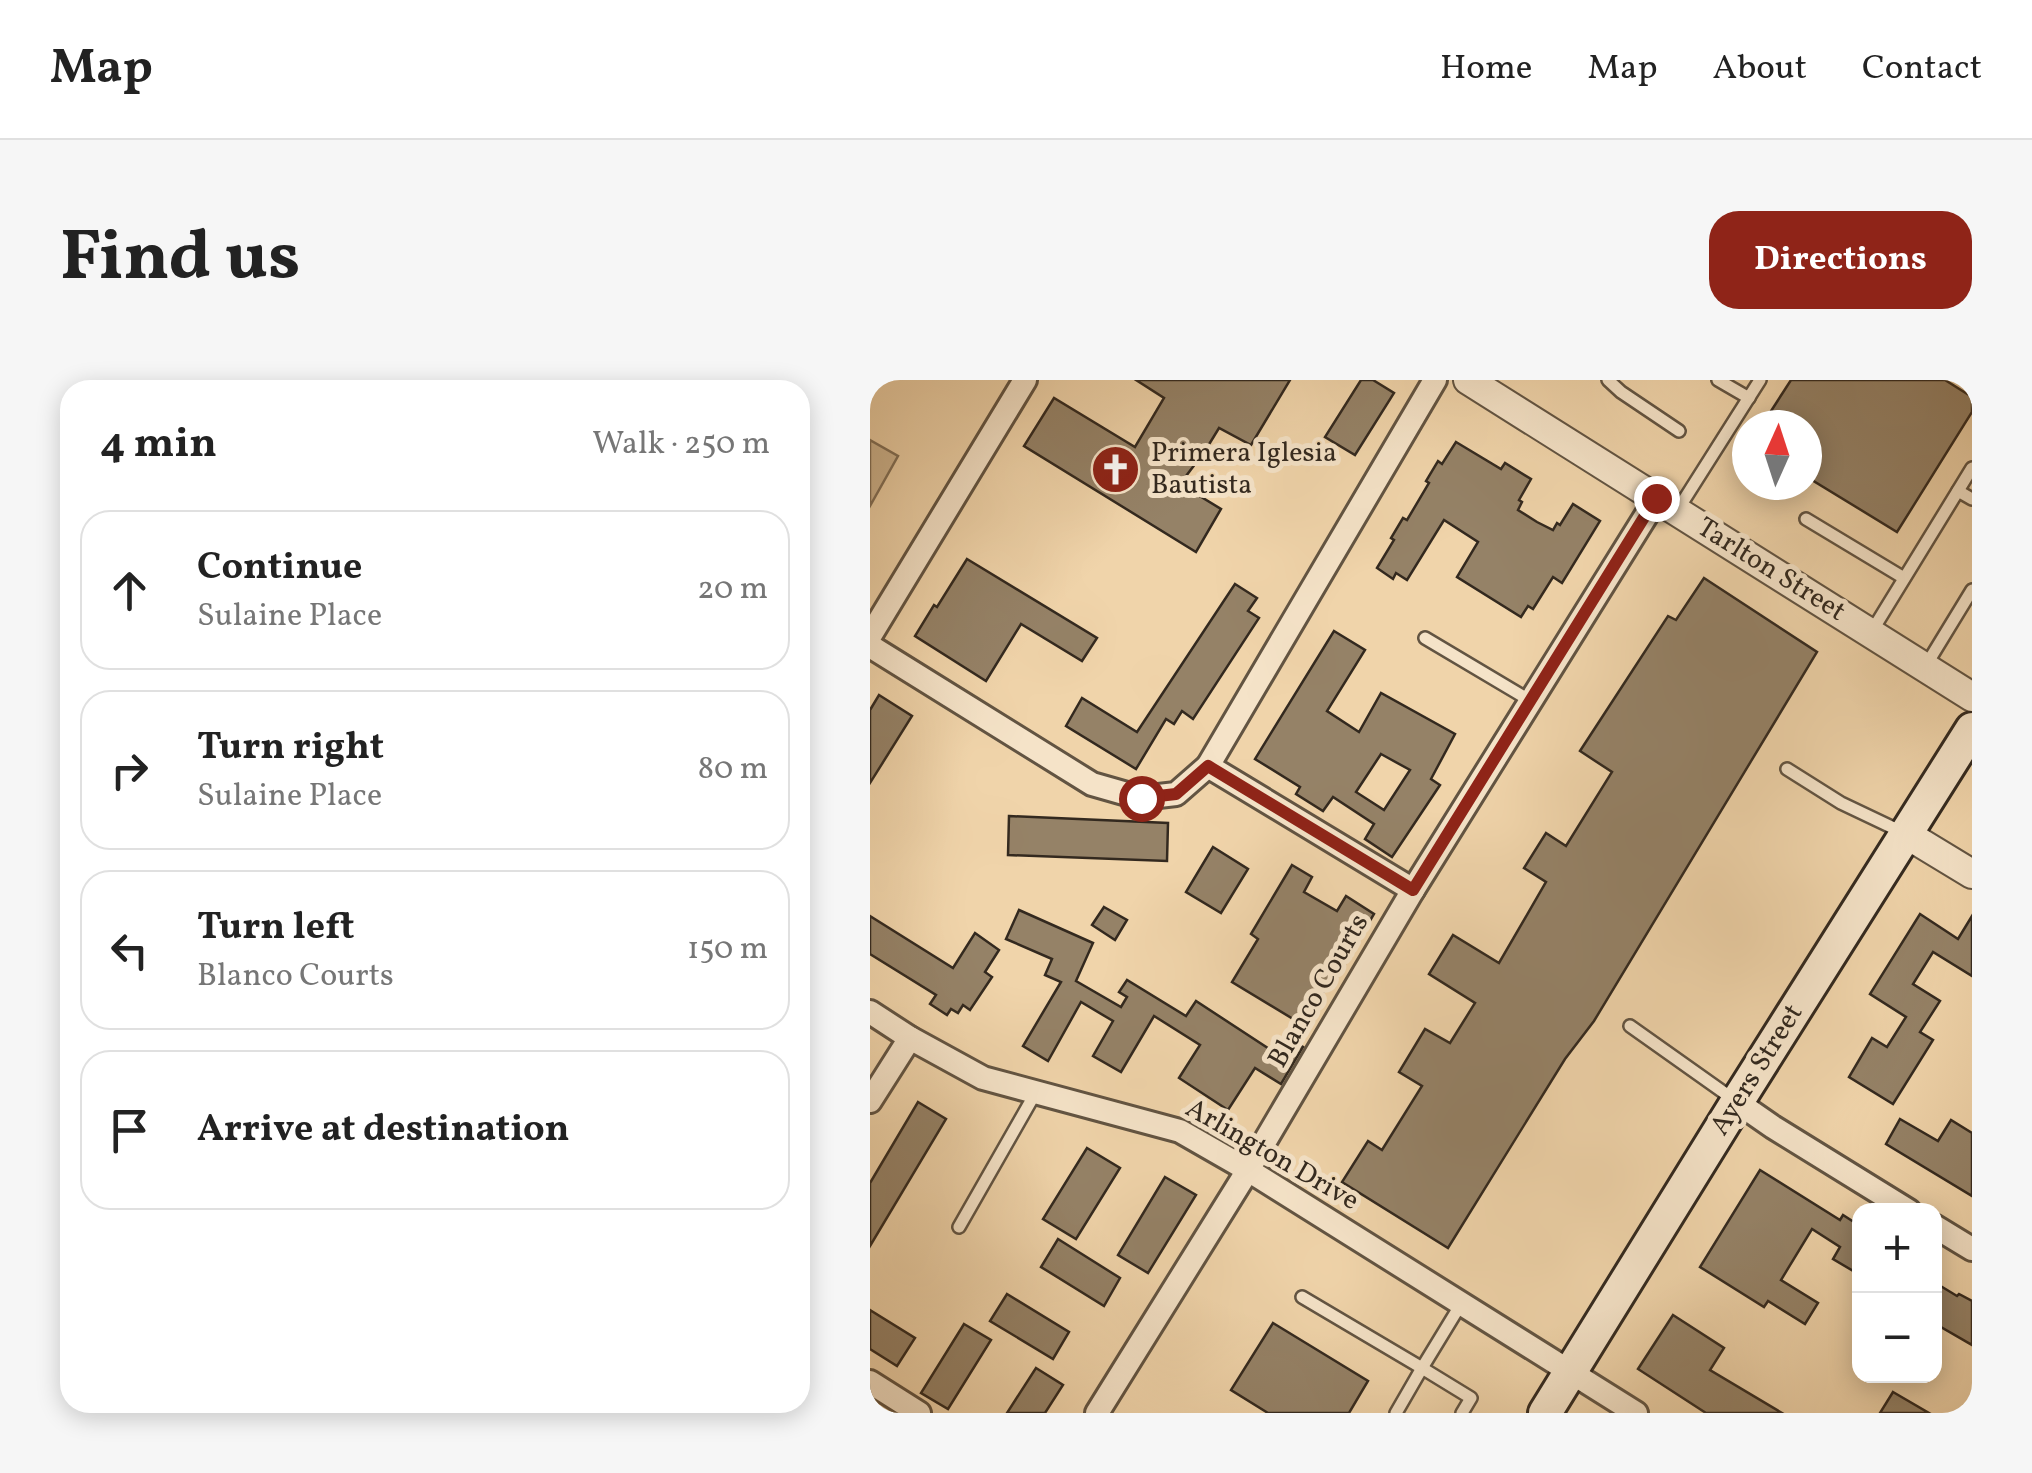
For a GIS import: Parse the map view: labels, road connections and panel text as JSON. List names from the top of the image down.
{
  "streets": {
    "main road": ["Ayers Street"],
    "street": ["Tarlton Street", "Blanco Courts", "Arlington Drive"]
  },
  "crossings": [
    ["Tarlton Street", "Blanco Courts"],
    ["Blanco Courts", "Arlington Drive"],
    ["Ayers Street", "Arlington Drive"]
  ],
  "places": {
    "church": ["Primera Iglesia Bautista"]
  },
  "north": "top",
  "page": {
    "header": "Map",
    "nav": [
      "Home",
      "Map",
      "About",
      "Contact"
    ],
    "title": "Find us",
    "buttons": "Directions",
    "heading": ["4 min", "Walk · 250 m"],
    "list": [
      ["Continue", "Sulaine Place", "20 m"],
      ["Turn right", "Sulaine Place", "80 m"],
      ["Turn left", "Blanco Courts", "150 m"],
      "Arrive at destination"
    ],
    "map_buttons": ["+", "−"]
  }
}
